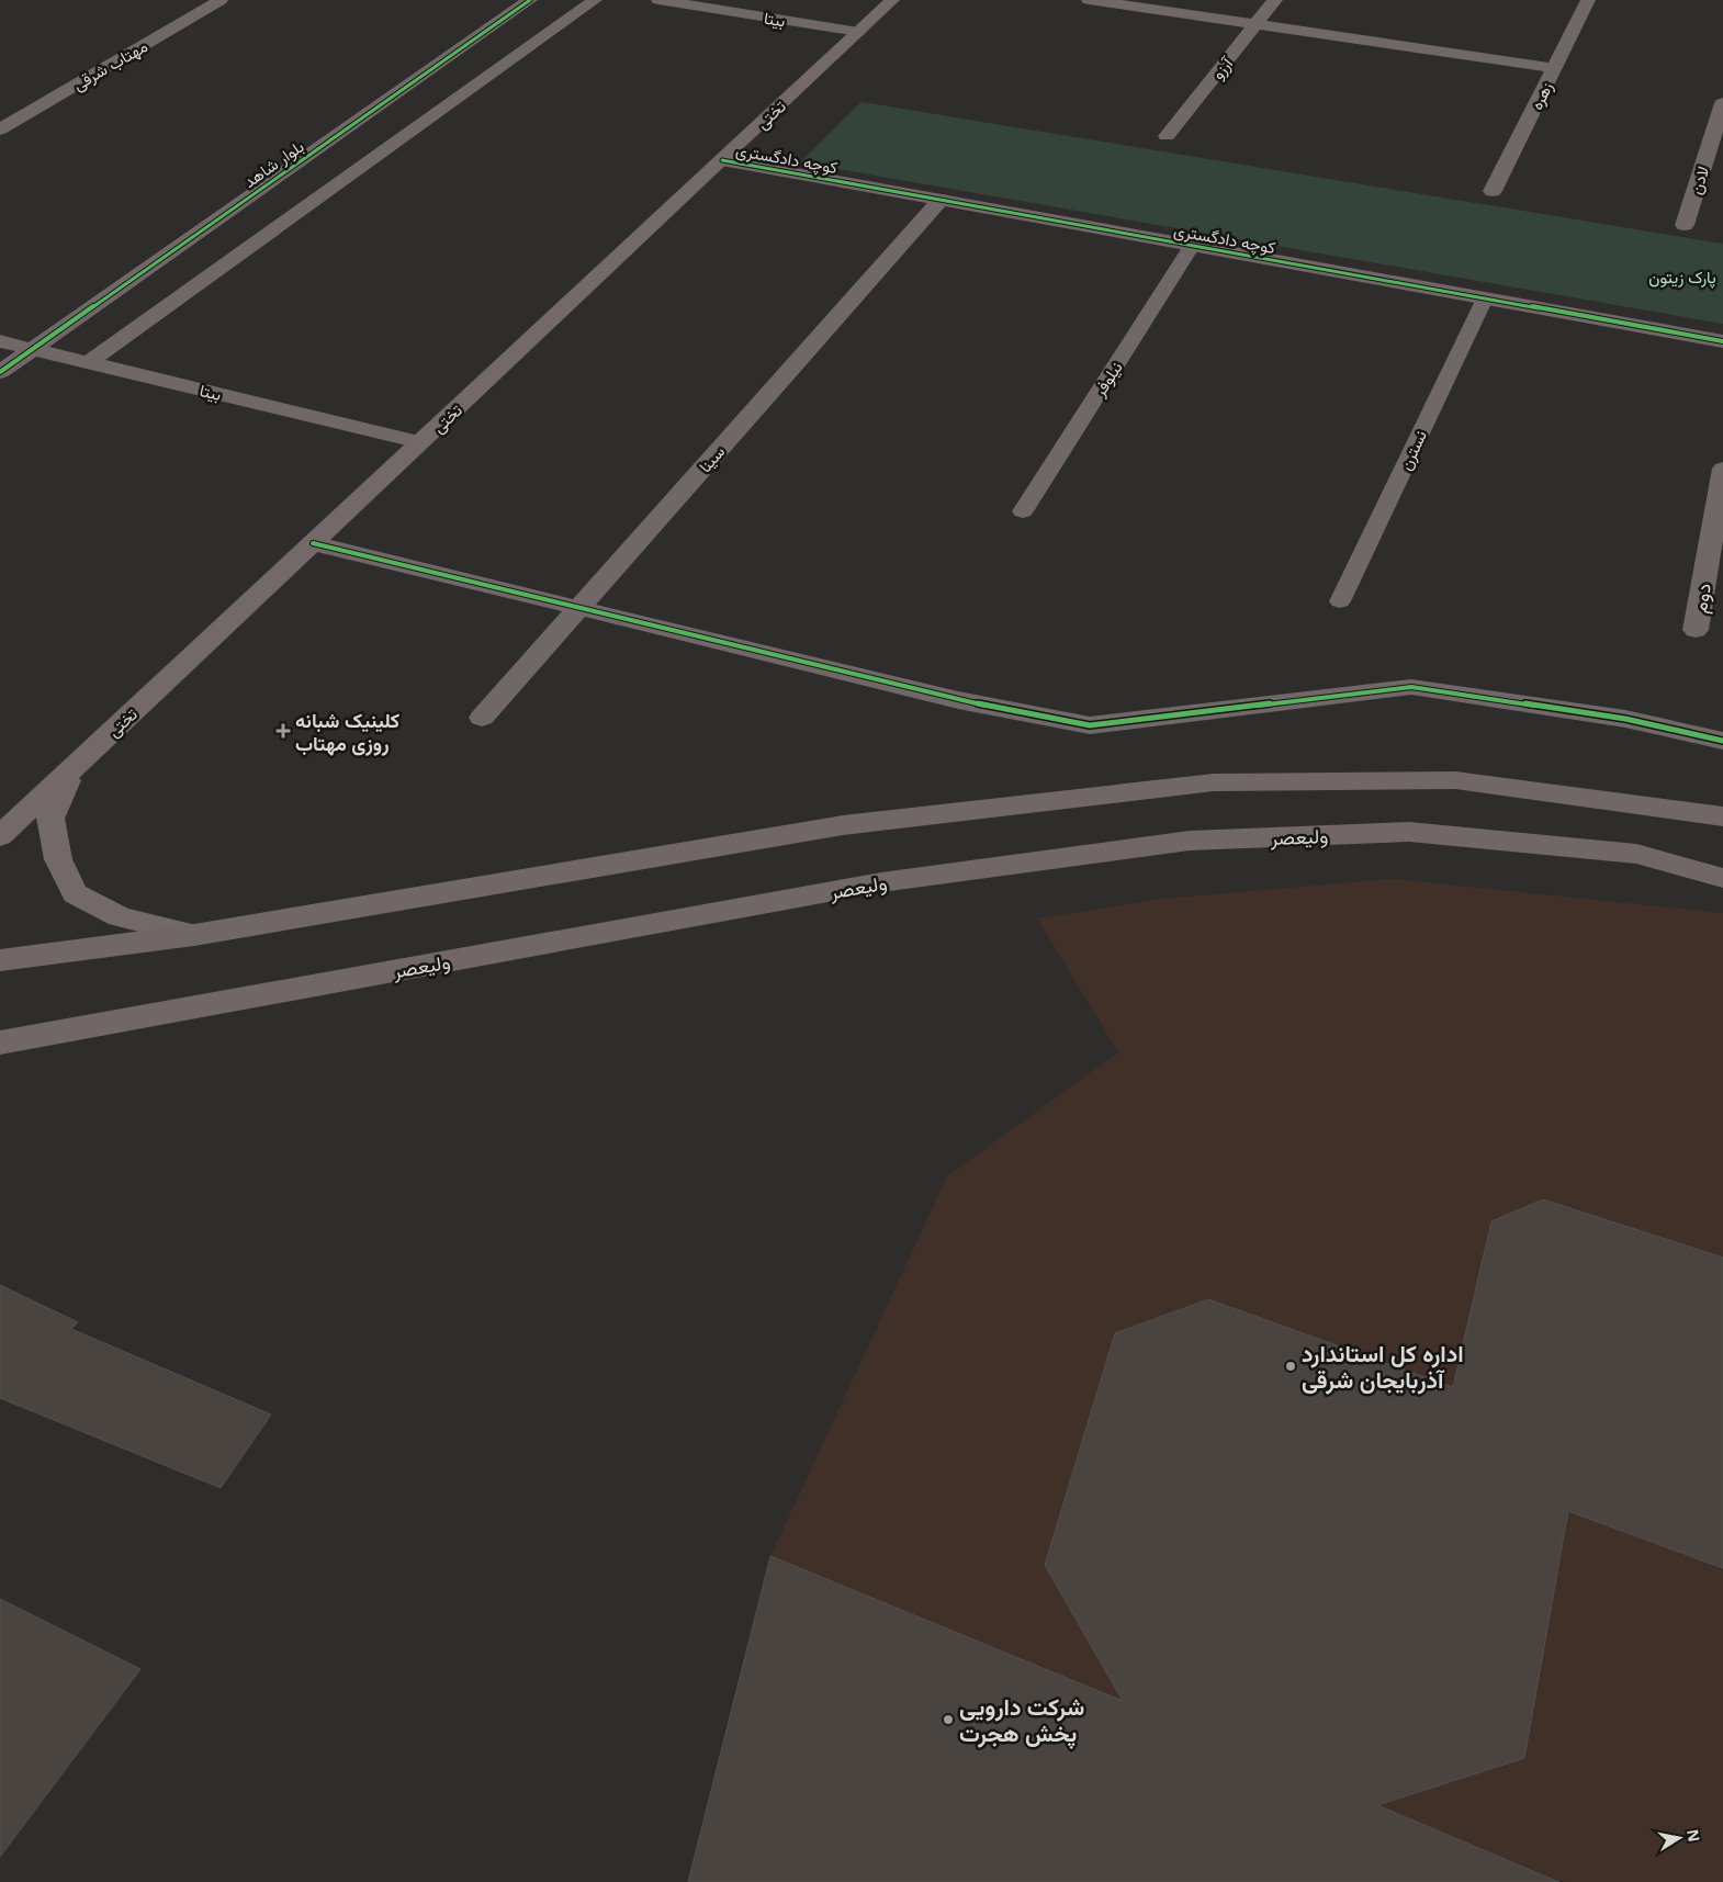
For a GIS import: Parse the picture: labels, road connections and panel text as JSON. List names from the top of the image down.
{
  "streets": {
    "main road": ["تختى", "ولیعصر"],
    "street": [
      "بیتا",
      "مهتاب شرقی",
      "آرزو",
      "زهره",
      "کوچه دادگستری",
      "بلوار شاهد",
      "لادن",
      "سینا",
      "دوم"
    ],
    "lane": ["نیلوفر", "نسترن"]
  },
  "crossings": [
    ["بیتا", "تختى"],
    ["بیتا", "بلوار شاهد"],
    ["تختى", "کوچه دادگستری"],
    ["کوچه دادگستری", "نیلوفر"],
    ["کوچه دادگستری", "نسترن"],
    ["کوچه دادگستری", "سینا"]
  ],
  "parks": ["پارک زیتون"],
  "places": {
    "health": ["کلینیک شبانه روزی مهتاب"],
    "other": ["اداره کل استاندارد آذربایجان شرقی", "شرکت دارویی پخش هجرت"]
  },
  "north": "right"
}
